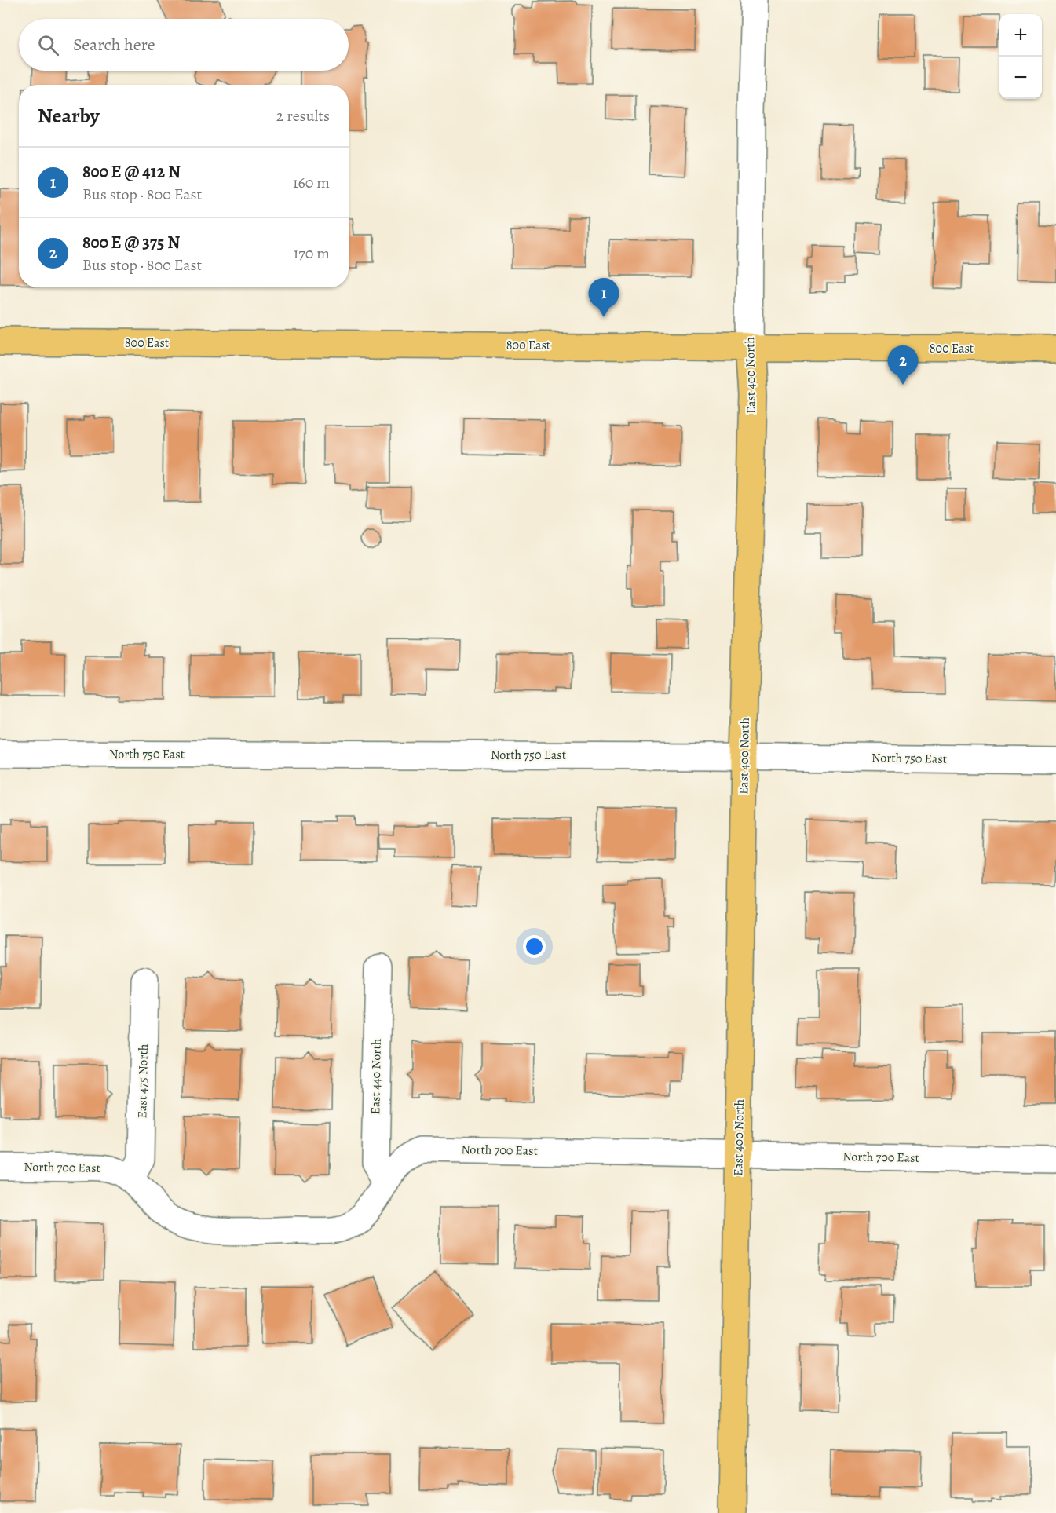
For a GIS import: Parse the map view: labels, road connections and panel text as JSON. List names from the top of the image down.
{
  "streets": {
    "main road": ["800 East", "East 400 North"],
    "street": [
      "North 750 East",
      "East 440 North",
      "East 475 North",
      "North 700 East"
    ]
  },
  "crossings": [
    ["800 East", "East 400 North"],
    ["East 400 North", "North 750 East"],
    ["East 400 North", "North 700 East"],
    ["East 440 North", "North 700 East"],
    ["East 475 North", "North 700 East"]
  ],
  "page": {
    "map_buttons": ["+", "−"],
    "search": "Search here",
    "heading": ["Nearby", "2 results"],
    "list": [
      {
        "mark": "1",
        "name": "800 E @ 412 N",
        "note": "Bus stop · 800 East",
        "value": "160 m"
      },
      {
        "mark": "2",
        "name": "800 E @ 375 N",
        "note": "Bus stop · 800 East",
        "value": "170 m"
      }
    ],
    "pins": ["1", "2"]
  }
}
